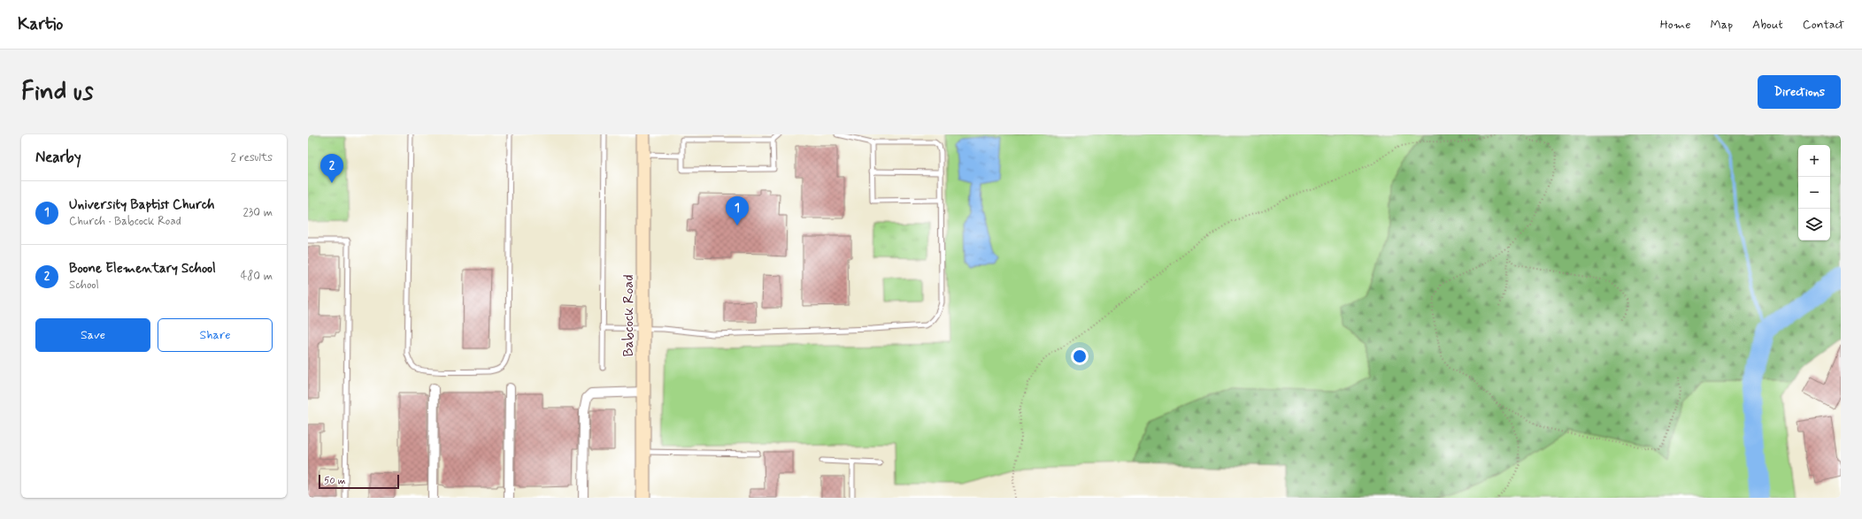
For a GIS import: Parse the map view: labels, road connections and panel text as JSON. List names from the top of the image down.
{
  "streets": {
    "main road": ["Babcock Road"]
  },
  "scale_bar": "50 m",
  "page": {
    "header": "Kartio",
    "nav": [
      "Home",
      "Map",
      "About",
      "Contact"
    ],
    "buttons": [
      "Directions",
      ["Save", "Share"]
    ],
    "title": "Find us",
    "heading": ["Nearby", "2 results"],
    "map_buttons": ["+", "−"],
    "pins": ["2", "1"],
    "list": [
      {
        "mark": "1",
        "name": "University Baptist Church",
        "note": "Church · Babcock Road",
        "value": "230 m"
      },
      {
        "mark": "2",
        "name": "Boone Elementary School",
        "note": "School",
        "value": "480 m"
      }
    ],
    "scale": "50 m"
  }
}
